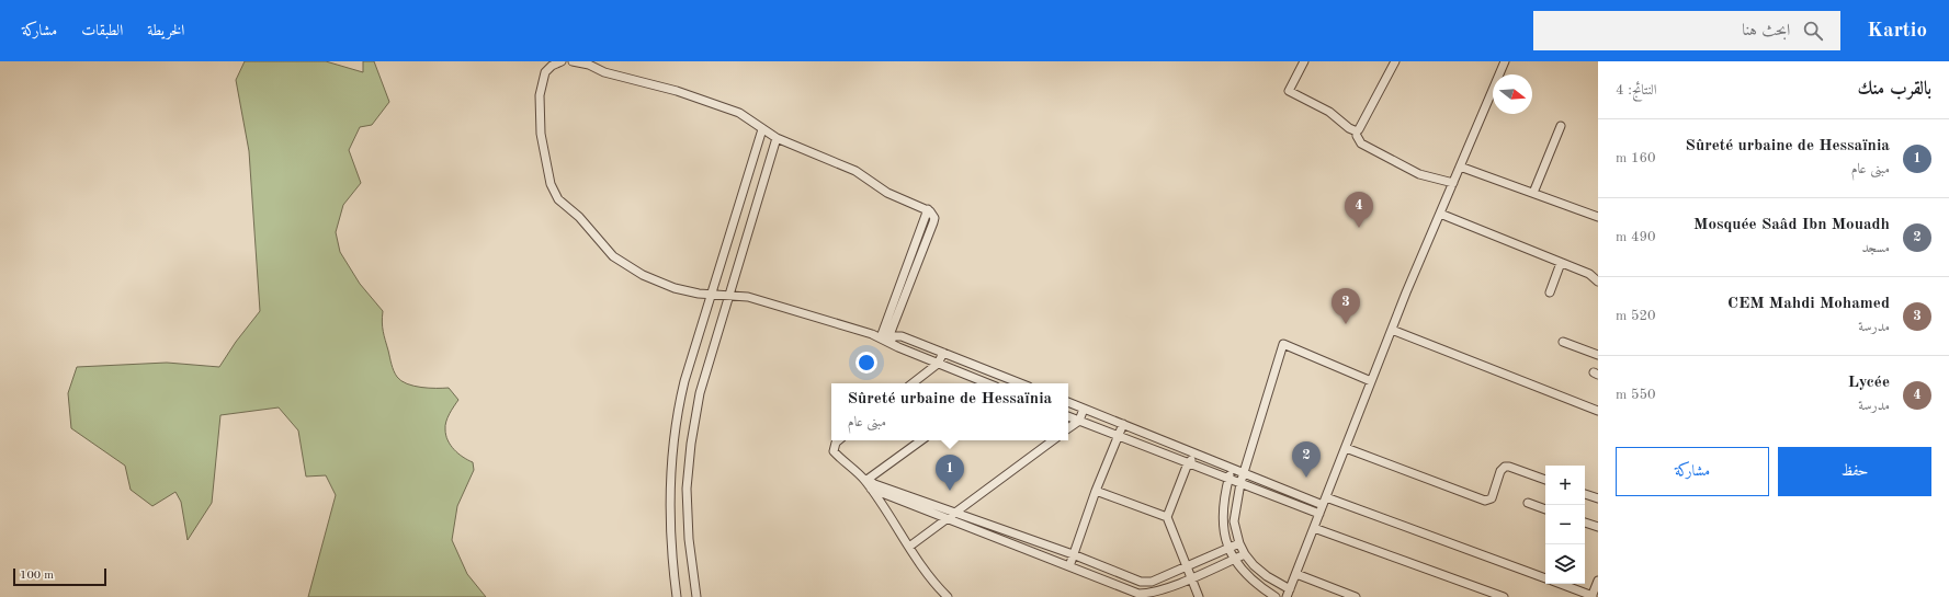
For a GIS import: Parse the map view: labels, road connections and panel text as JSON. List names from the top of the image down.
{
  "scale_bar": "100 m",
  "north": "right",
  "page": {
    "header": "Kartio",
    "search": "ابحث هنا",
    "nav": ["الخريطة", "الطبقات", "مشاركة"],
    "heading": ["بالقرب منك", "النتائج: 4"],
    "list": [
      {
        "mark": "1",
        "name": "Sûreté urbaine de Hessaïnia",
        "note": "مبنى عام",
        "value": "160 m"
      },
      {
        "mark": "2",
        "name": "Mosquée Saâd Ibn Mouadh",
        "note": "مسجد",
        "value": "490 m"
      },
      {
        "mark": "3",
        "name": "CEM Mahdi Mohamed",
        "note": "مدرسة",
        "value": "520 m"
      },
      {
        "mark": "4",
        "name": "Lycée",
        "note": "مدرسة",
        "value": "550 m"
      }
    ],
    "pins": [
      "4",
      "3",
      "2",
      "1"
    ],
    "popup": ["Sûreté urbaine de Hessaïnia", "مبنى عام"],
    "buttons": ["حفظ", "مشاركة"],
    "map_buttons": ["+", "−"],
    "scale": "100 m"
  }
}
